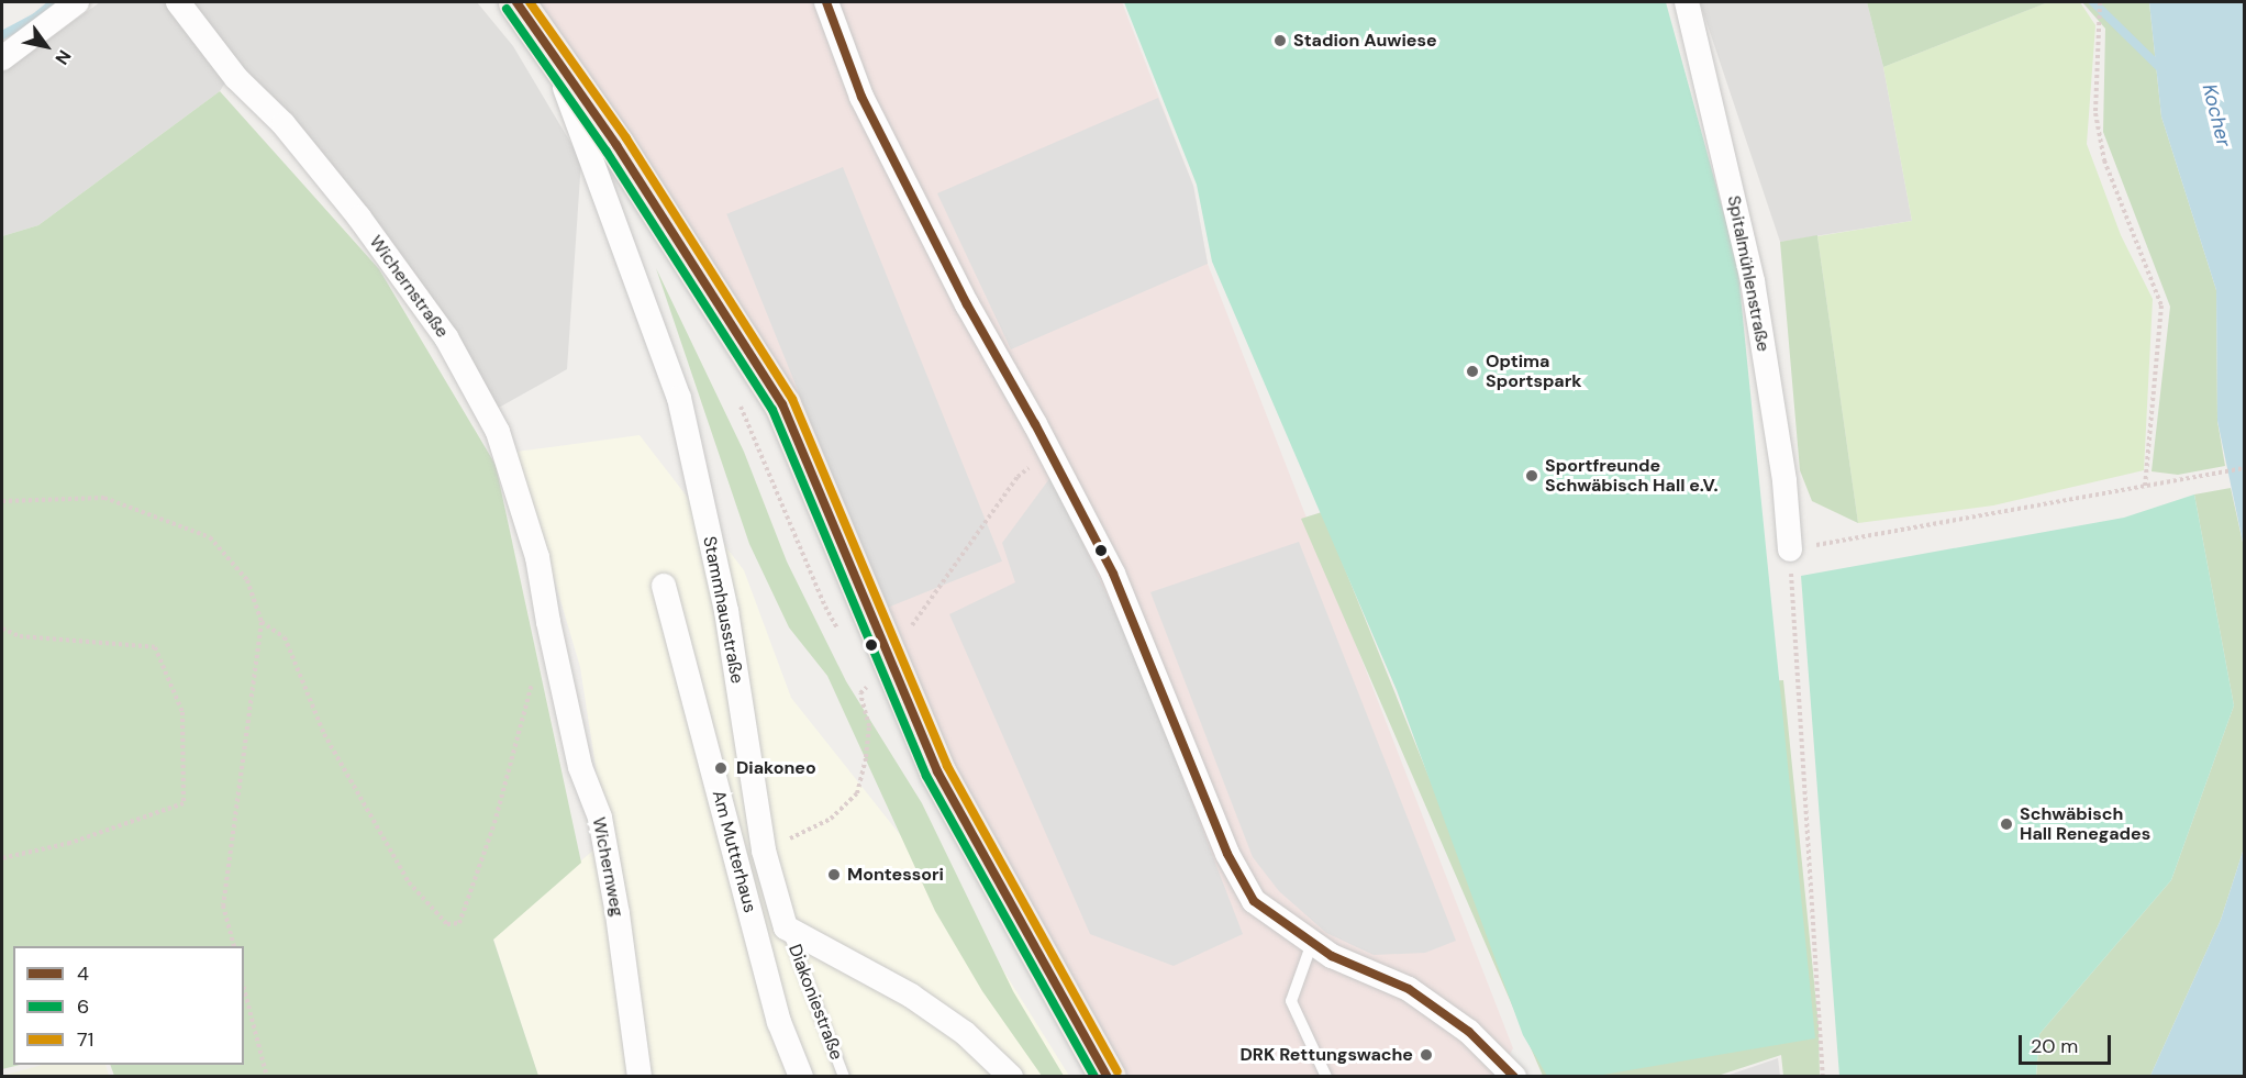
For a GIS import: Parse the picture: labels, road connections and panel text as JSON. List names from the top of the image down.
{
  "streets": {
    "street": [
      "Spitalmühlenstraße",
      "Wichernstraße",
      "Stammhausstraße",
      "Am Mutterhaus",
      "Wichernweg"
    ],
    "lane": ["Diakoniestraße"]
  },
  "crossings": [
    ["Wichernstraße", "Wichernweg"],
    ["Stammhausstraße", "Diakoniestraße"]
  ],
  "water": ["Kocher"],
  "places": [
    "Stadion Auwiese",
    "Optima Sportspark",
    "Sportfreunde Schwäbisch Hall e.V.",
    "Diakoneo",
    "Schwäbisch Hall Renegades",
    "Montessori",
    "DRK Rettungswache"
  ],
  "lines": ["transit line 4", "transit line 71", "transit line 6"],
  "legend": ["4", "6", "71"],
  "scale_bar": "20 m",
  "north": "bottom right"
}
